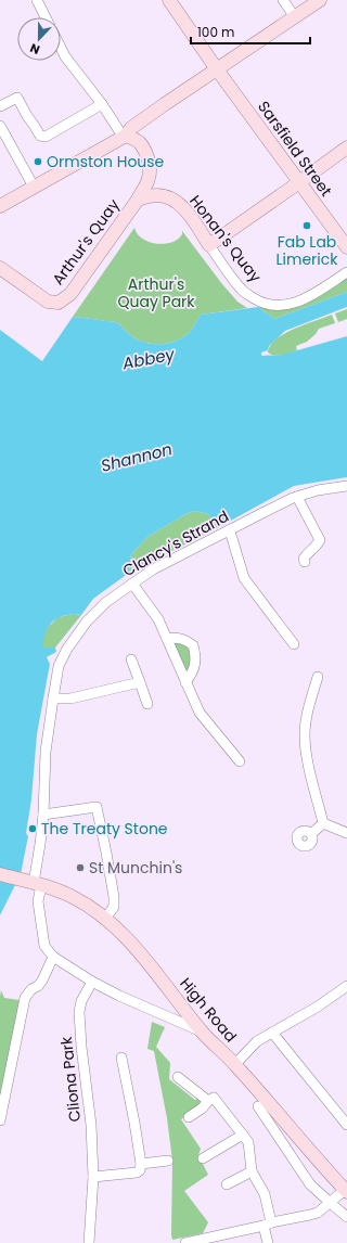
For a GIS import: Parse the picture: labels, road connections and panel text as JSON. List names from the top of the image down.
{
  "streets": {
    "main road": [
      "Sarsfield Street",
      "Honan's Quay",
      "Arthur's Quay",
      "High Road"
    ],
    "street": ["Clancy's Strand", "Cliona Park"]
  },
  "crossings": [
    ["Honan's Quay", "Arthur's Quay"],
    ["Clancy's Strand", "High Road"]
  ],
  "water": ["Abbey", "Shannon"],
  "parks": ["Arthur's Quay Park"],
  "places": [
    "Ormston House",
    "Fab Lab Limerick",
    "The Treaty Stone",
    "St Munchin's"
  ],
  "scale_bar": "100 m",
  "north": "bottom"
}
